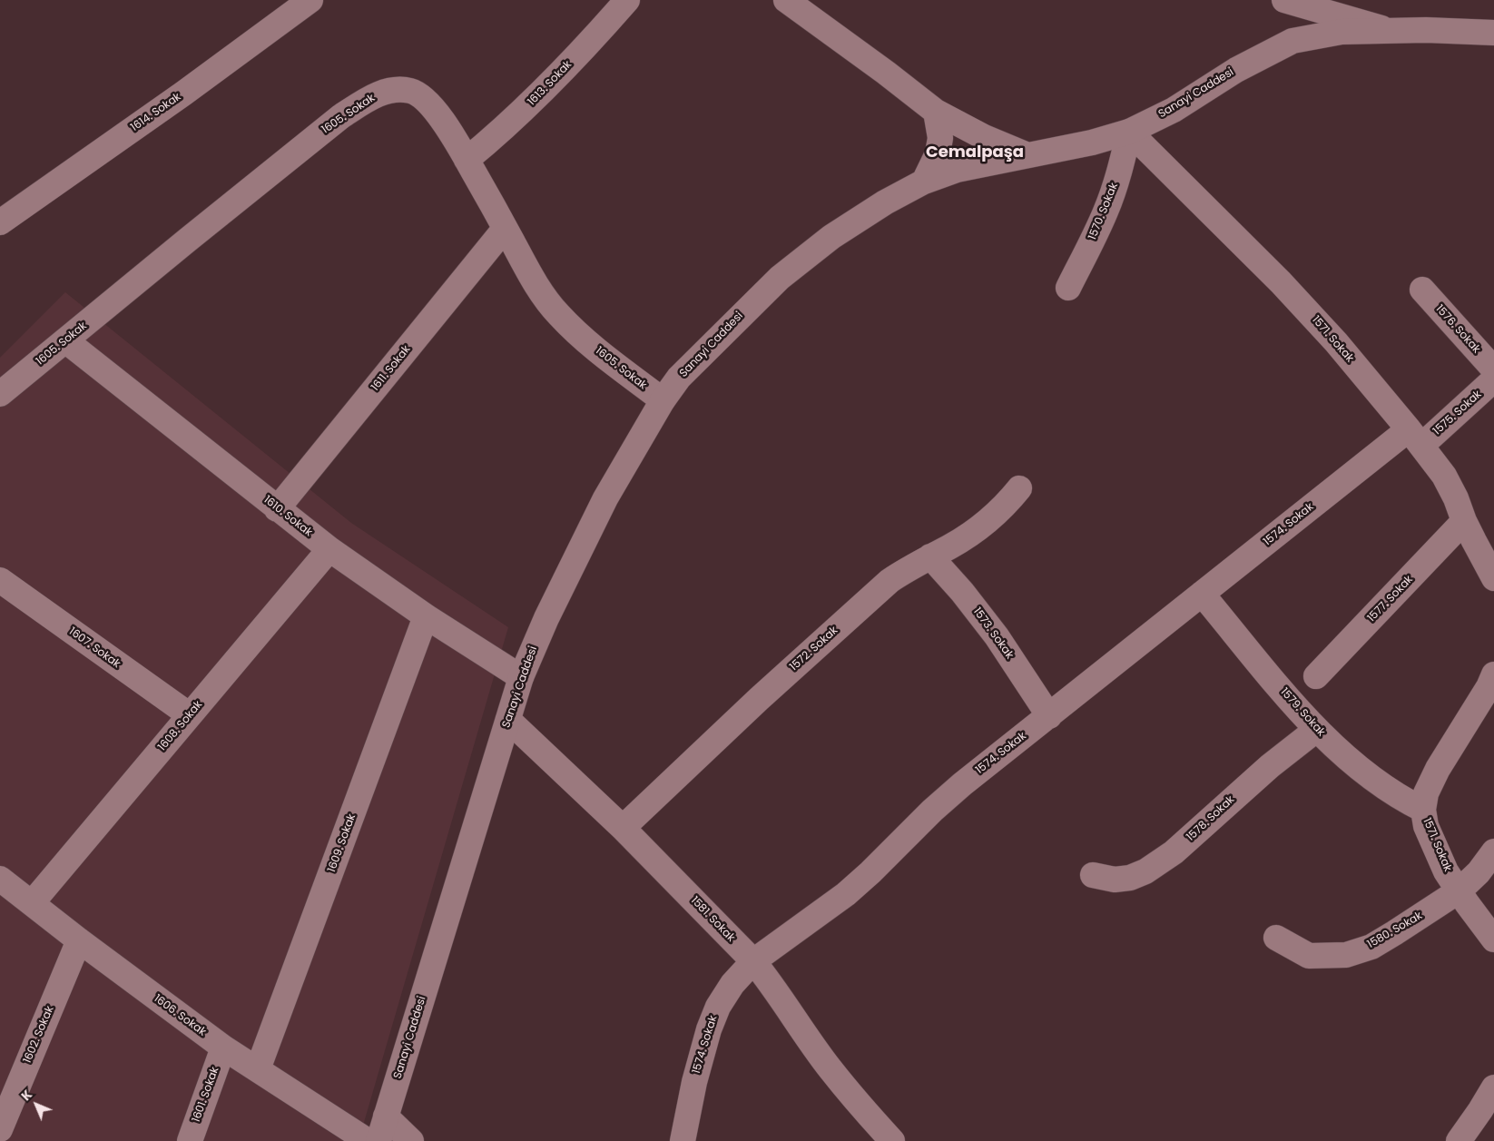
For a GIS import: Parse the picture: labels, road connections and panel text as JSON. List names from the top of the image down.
{
  "streets": {
    "street": [
      "1613. Sokak",
      "Sanayi Caddesi",
      "1614. Sokak",
      "1605. Sokak",
      "1570. Sokak",
      "1576. Sokak",
      "1571. Sokak",
      "1611. Sokak",
      "1575. Sokak",
      "1610. Sokak",
      "1574. Sokak",
      "1577. Sokak",
      "1573. Sokak",
      "1607. Sokak",
      "1572. Sokak",
      "1579. Sokak",
      "1608. Sokak",
      "1578. Sokak",
      "1609. Sokak",
      "1581. Sokak",
      "1580. Sokak",
      "1606. Sokak",
      "1602. Sokak",
      "1601. Sokak"
    ]
  },
  "crossings": [
    ["1613. Sokak", "1605. Sokak"],
    ["Sanayi Caddesi", "1605. Sokak"],
    ["Sanayi Caddesi", "1570. Sokak"],
    ["Sanayi Caddesi", "1571. Sokak"],
    ["Sanayi Caddesi", "1610. Sokak"],
    ["Sanayi Caddesi", "1581. Sokak"],
    ["1605. Sokak", "1611. Sokak"],
    ["1605. Sokak", "1610. Sokak"],
    ["1570. Sokak", "1571. Sokak"],
    ["1571. Sokak", "1575. Sokak"],
    ["1571. Sokak", "1574. Sokak"],
    ["1571. Sokak", "1577. Sokak"],
    ["1571. Sokak", "1579. Sokak"],
    ["1571. Sokak", "1580. Sokak"],
    ["1611. Sokak", "1610. Sokak"],
    ["1575. Sokak", "1574. Sokak"],
    ["1610. Sokak", "1608. Sokak"],
    ["1610. Sokak", "1609. Sokak"],
    ["1574. Sokak", "1573. Sokak"],
    ["1574. Sokak", "1579. Sokak"],
    ["1574. Sokak", "1581. Sokak"],
    ["1573. Sokak", "1572. Sokak"],
    ["1607. Sokak", "1608. Sokak"],
    ["1572. Sokak", "1581. Sokak"],
    ["1579. Sokak", "1578. Sokak"],
    ["1608. Sokak", "1606. Sokak"],
    ["1609. Sokak", "1606. Sokak"],
    ["1606. Sokak", "1602. Sokak"],
    ["1606. Sokak", "1601. Sokak"]
  ],
  "districts": ["Cemalpaşa"],
  "north": "top left"
}
